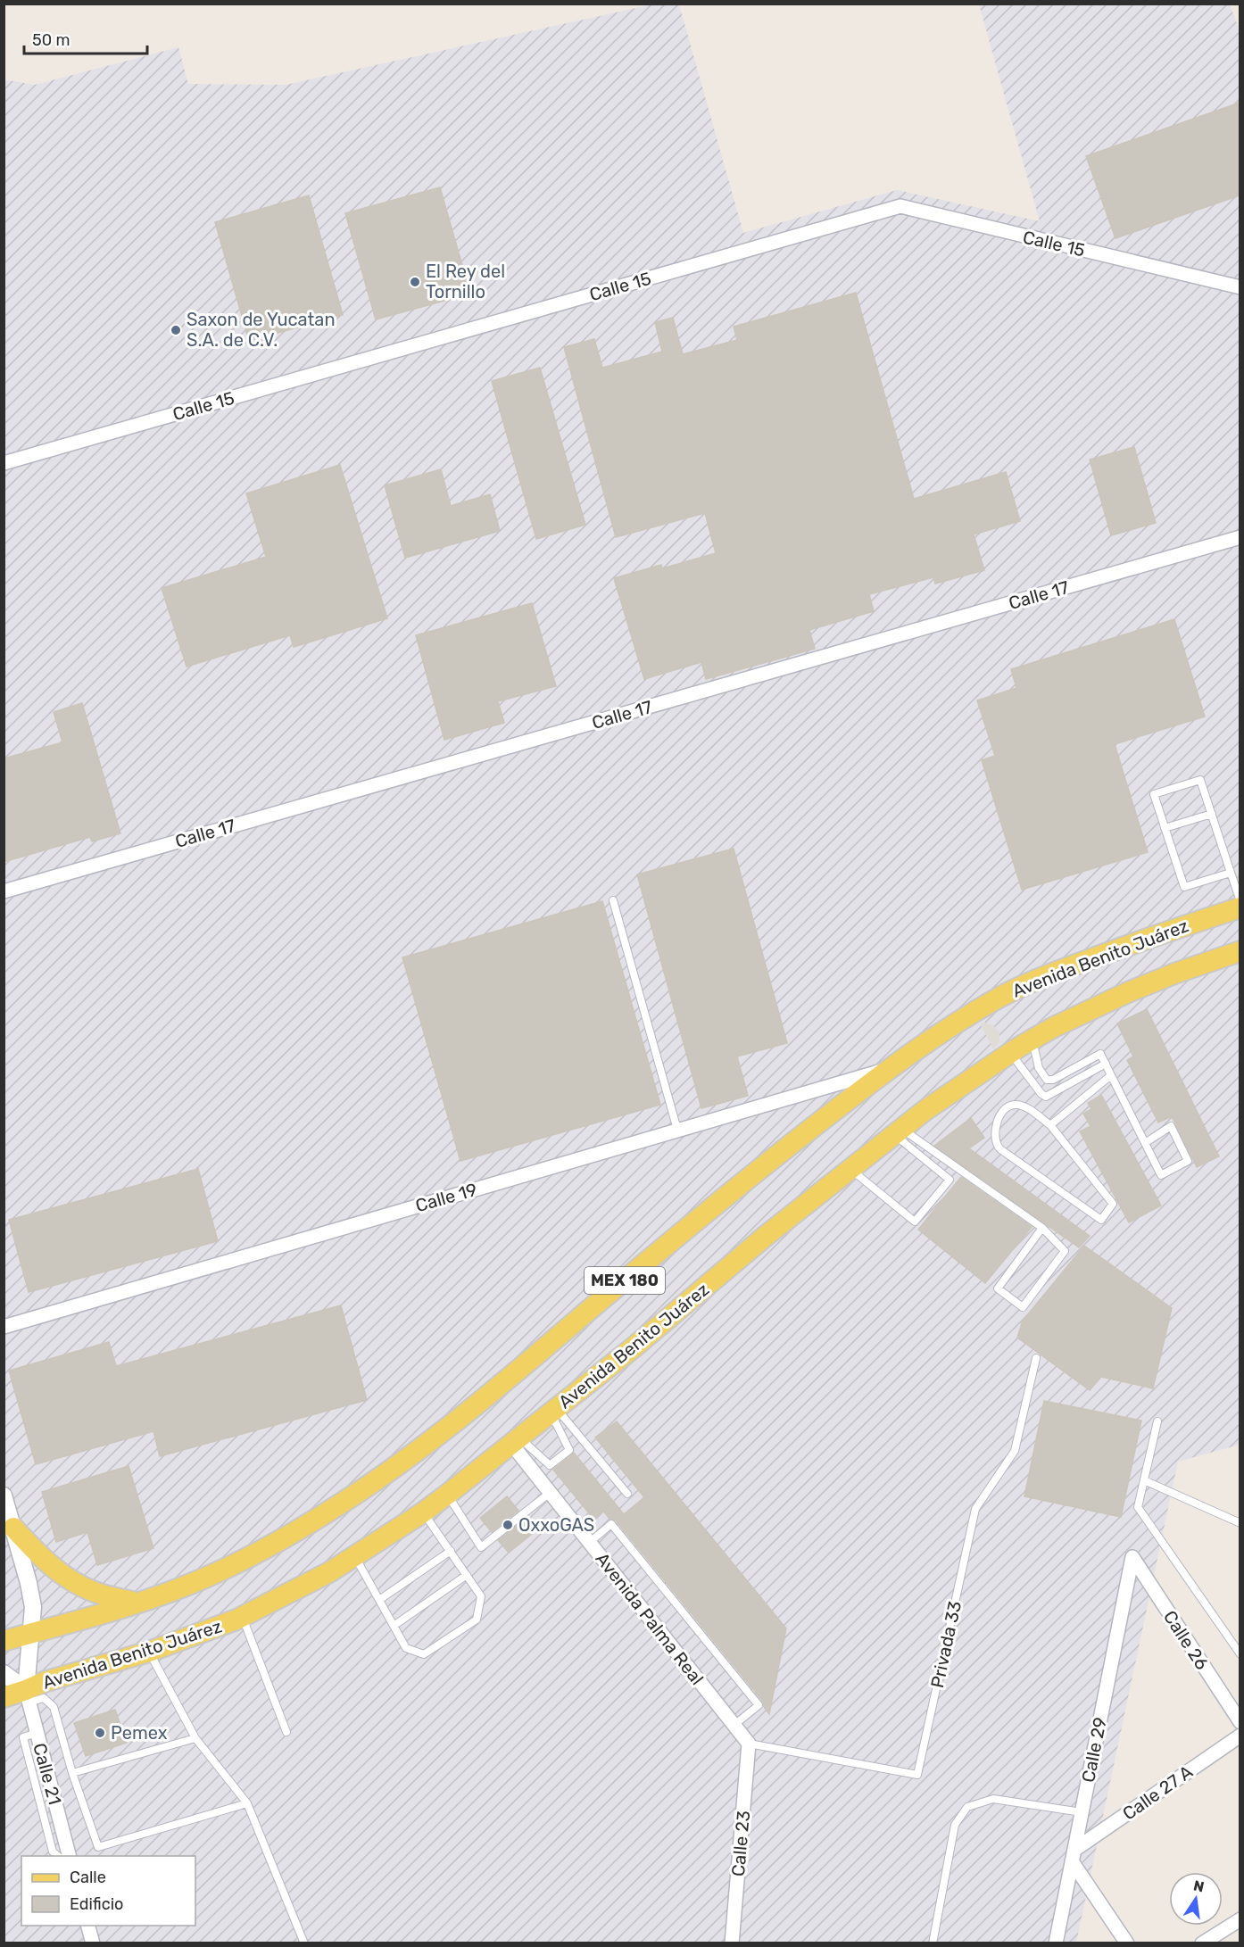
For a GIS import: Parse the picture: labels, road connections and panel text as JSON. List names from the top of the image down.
{
  "streets": {
    "main road": ["Avenida Benito Juárez", "MEX 180"],
    "street": [
      "Calle 15",
      "Calle 17",
      "Calle 19",
      "Avenida Palma Real",
      "Calle 26",
      "Calle 29",
      "Calle 21",
      "Calle 27 A",
      "Calle 23"
    ],
    "lane": ["Privada 33"]
  },
  "crossings": [
    ["Avenida Benito Juárez", "Calle 19"],
    ["Avenida Benito Juárez", "Avenida Palma Real"],
    ["Avenida Benito Juárez", "Calle 21"],
    ["Avenida Palma Real", "Privada 33"],
    ["Avenida Palma Real", "Calle 23"],
    ["Calle 26", "Calle 29"],
    ["Privada 33", "Calle 23"],
    ["Calle 29", "Calle 27 A"]
  ],
  "places": [
    "El Rey del Tornillo",
    "Saxon de Yucatan S.A. de C.V.",
    "OxxoGAS",
    "Pemex"
  ],
  "legend": ["Calle", "Edificio"],
  "scale_bar": "50 m",
  "north": "top"
}
